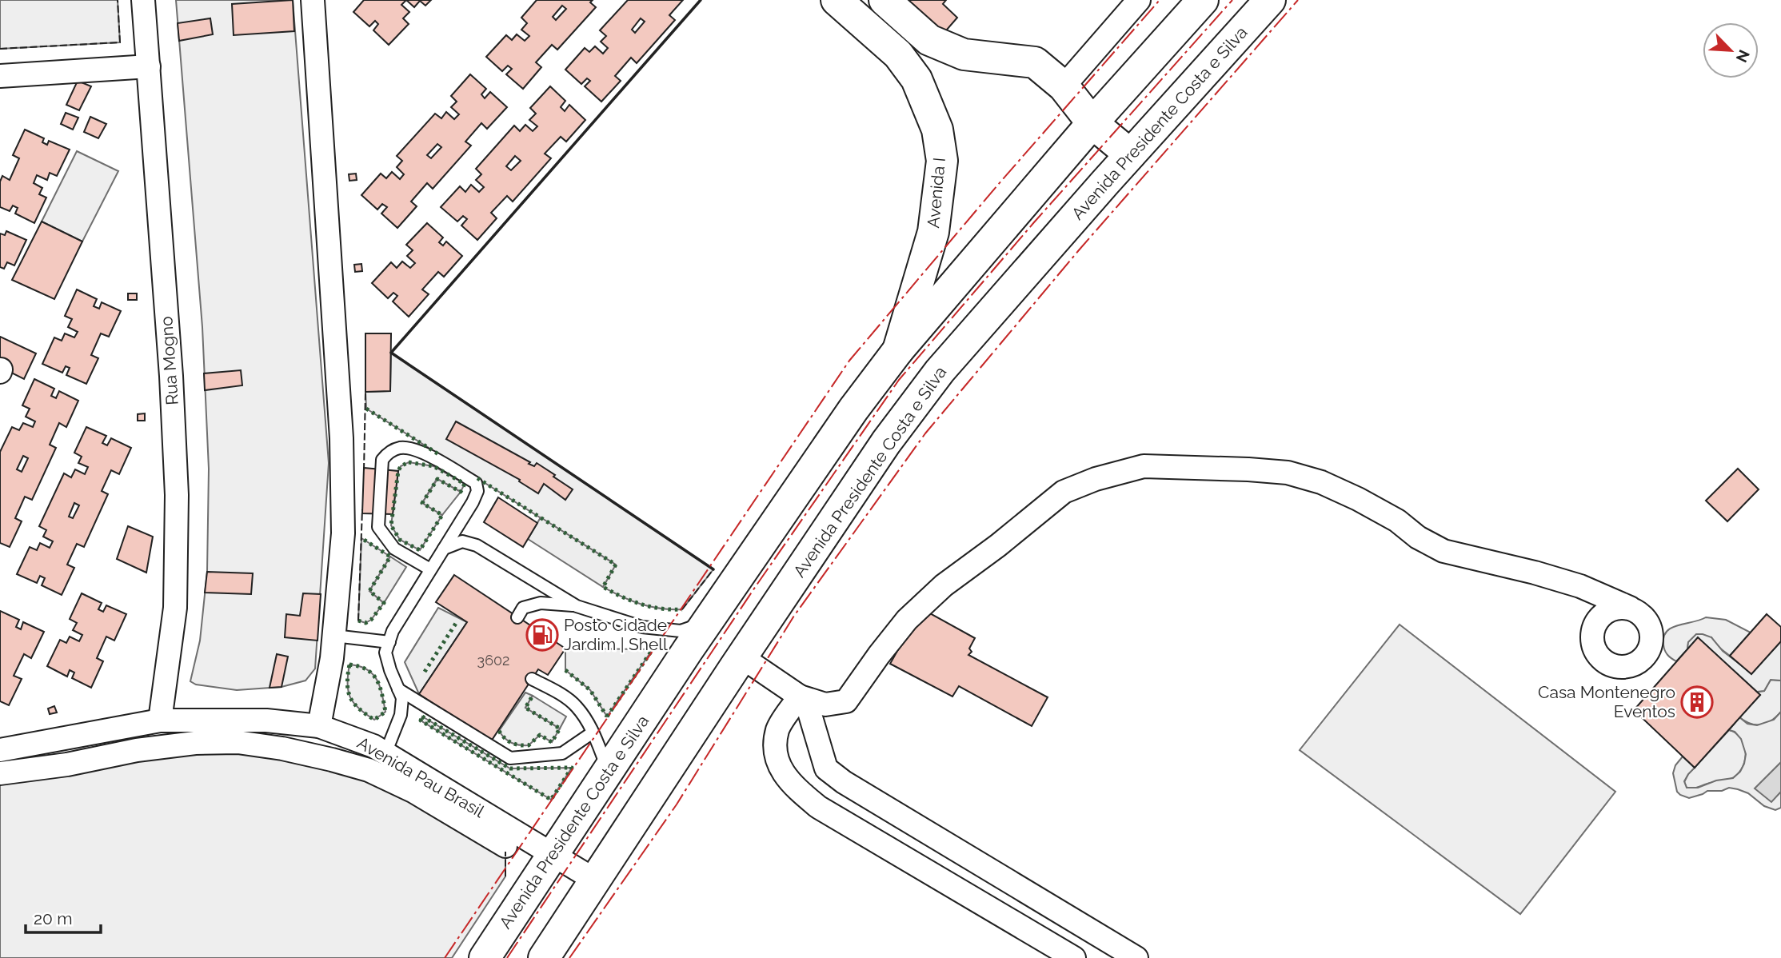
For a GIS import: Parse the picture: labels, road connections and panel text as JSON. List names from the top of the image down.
{
  "streets": {
    "main road": ["Avenida Presidente Costa e Silva", "Avenida I"],
    "street": ["Rua Mogno", "Avenida Pau Brasil"]
  },
  "crossings": [
    ["Avenida Presidente Costa e Silva", "Avenida I"],
    ["Avenida Presidente Costa e Silva", "Avenida Pau Brasil"],
    ["Rua Mogno", "Avenida Pau Brasil"]
  ],
  "places": {
    "fuel station": ["Posto Cidade Jardim | Shell"],
    "building": ["Casa Montenegro Eventos"]
  },
  "house_numbers": ["3602"],
  "scale_bar": "20 m",
  "north": "bottom right"
}
